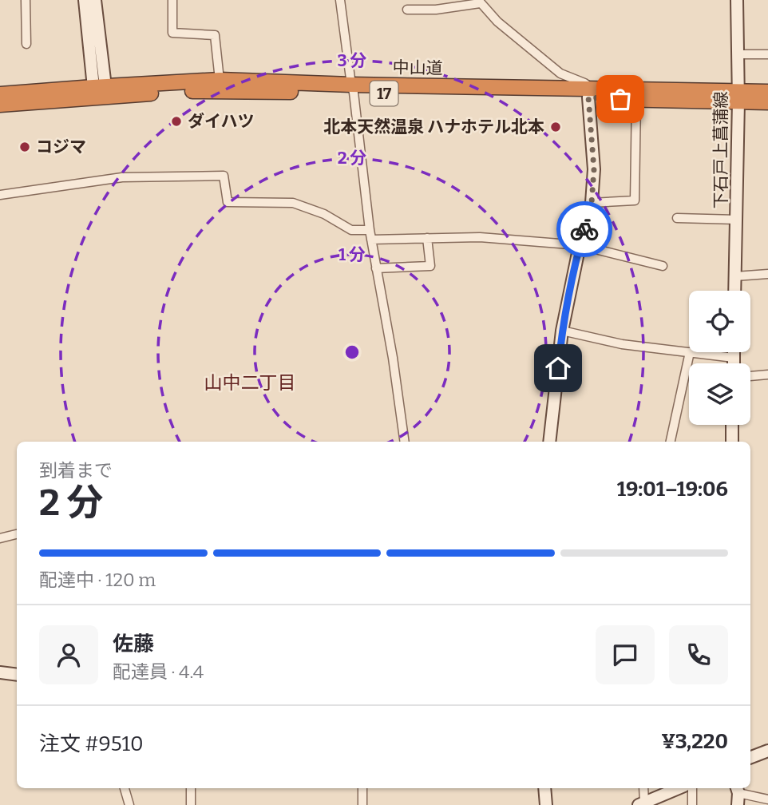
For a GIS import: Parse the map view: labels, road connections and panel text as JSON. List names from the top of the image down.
{
  "streets": {
    "highway": ["中山道", "17"],
    "main road": ["下石戸上菖蒲線"]
  },
  "crossings": [
    ["中山道", "下石戸上菖蒲線"]
  ],
  "districts": ["山中二丁目"],
  "places": ["ダイハツ", "北本天然温泉 ハナホテル北本", "コジマ"],
  "page": {
    "heading": ["2 分", "到着まで", "19:01–19:06"],
    "panel": [
      "佐藤",
      "配達員 · 4.4",
      "注文 #9510",
      "¥3,220"
    ],
    "bar": "配達中 · 120 m"
  },
  "rings": ["3 分", "2 分", "1 分"]
}
